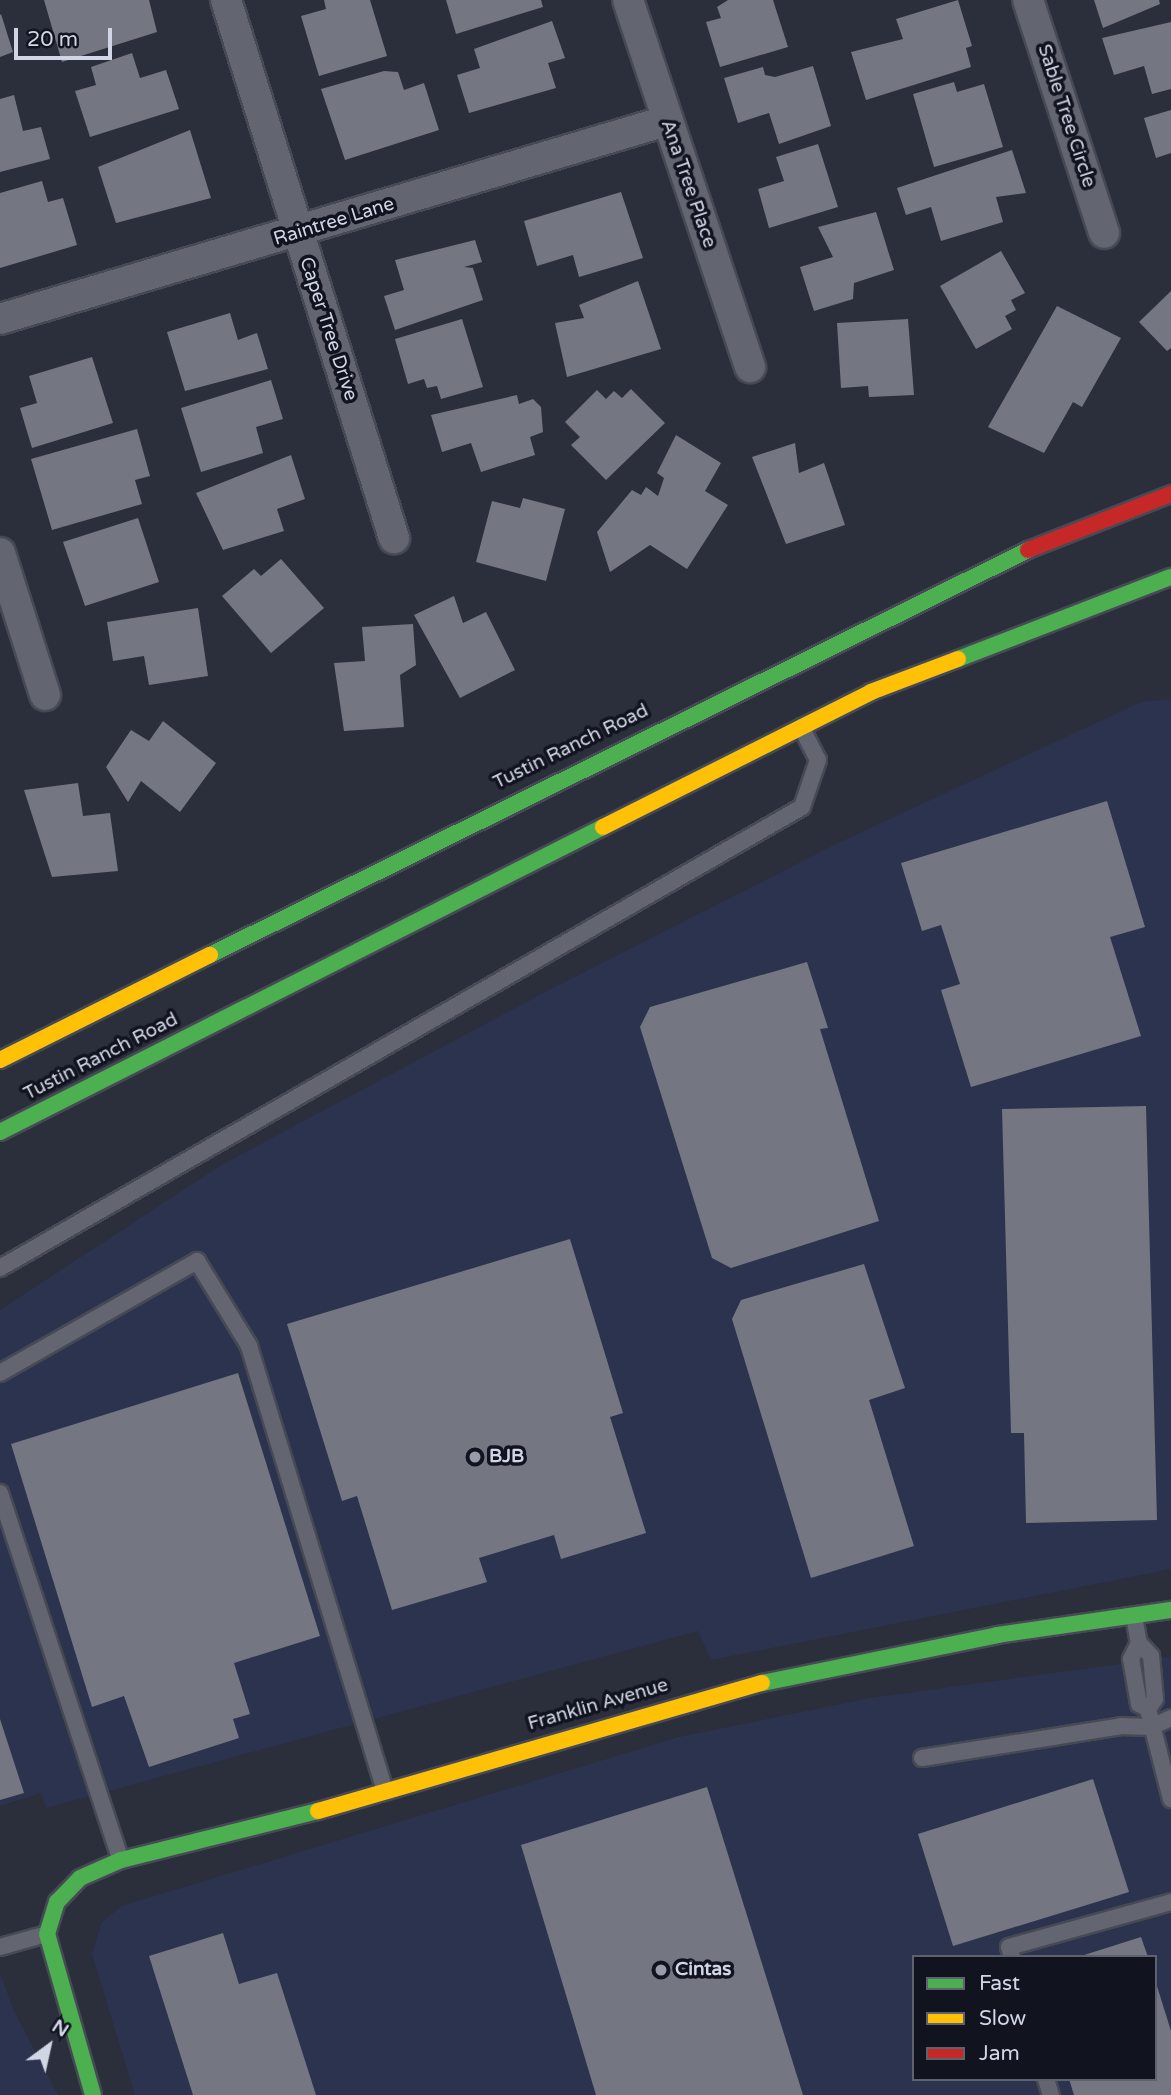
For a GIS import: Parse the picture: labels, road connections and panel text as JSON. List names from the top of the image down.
{
  "streets": {
    "main road": ["Tustin Ranch Road", "Franklin Avenue"],
    "street": [
      "Sable Tree Circle",
      "Ana Tree Place",
      "Raintree Lane",
      "Caper Tree Drive"
    ]
  },
  "crossings": [
    ["Ana Tree Place", "Raintree Lane"],
    ["Raintree Lane", "Caper Tree Drive"]
  ],
  "places": ["BJB", "Cintas"],
  "legend": ["Fast", "Slow", "Jam"],
  "scale_bar": "20 m",
  "north": "top right"
}
